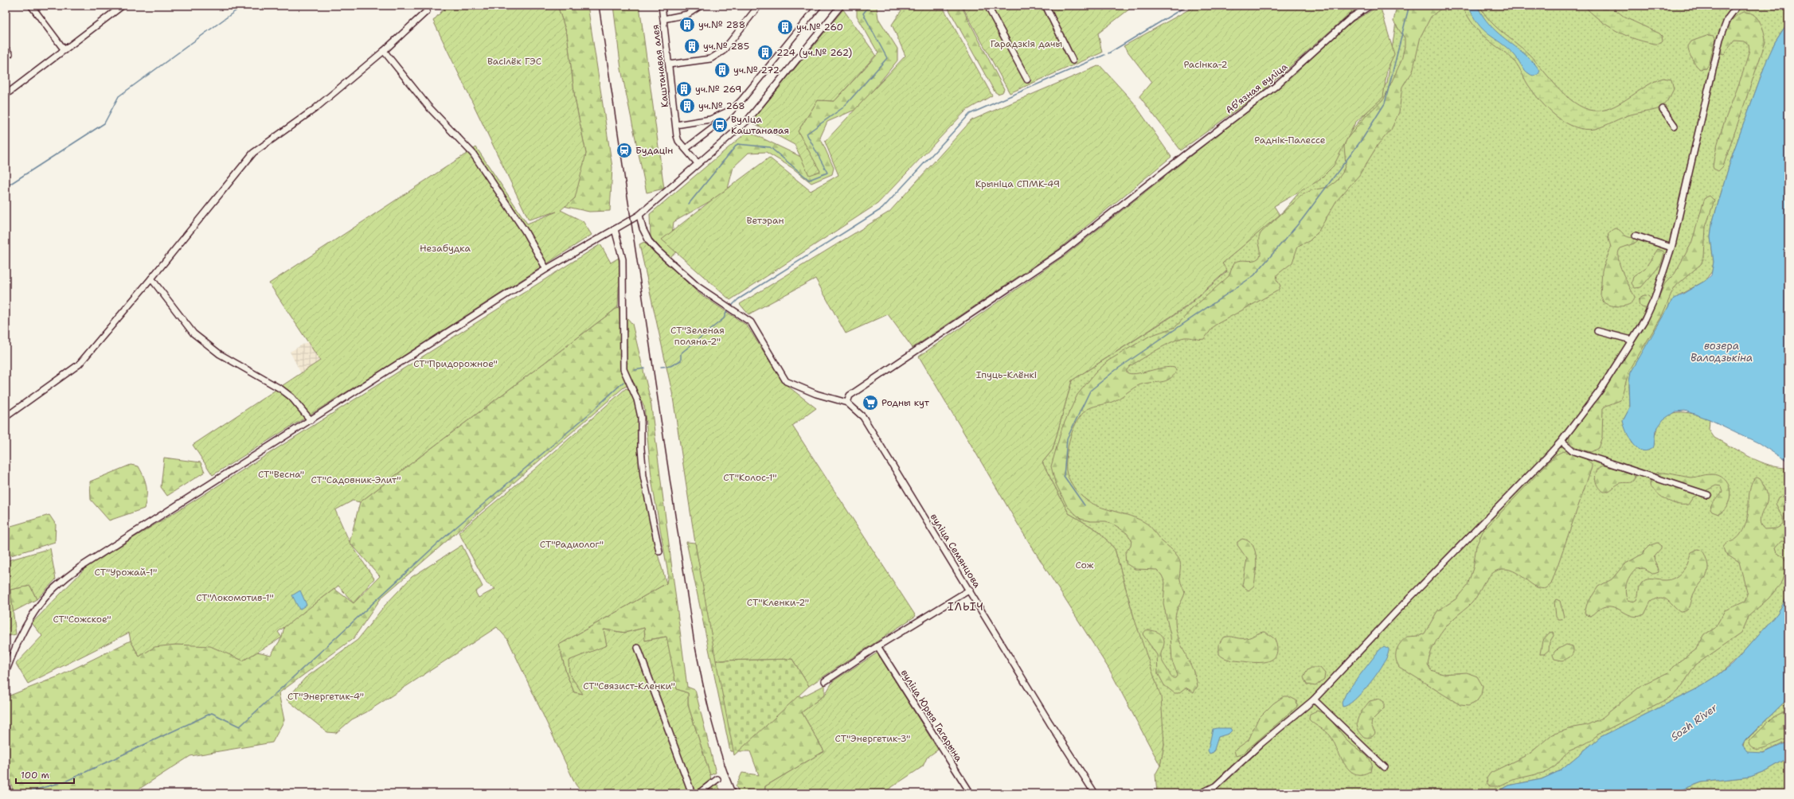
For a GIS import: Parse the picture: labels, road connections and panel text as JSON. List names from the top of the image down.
{
  "streets": {
    "street": [
      "Каштанавая алея",
      "Абʼязная вуліца",
      "вуліца Семянцова",
      "вуліца Юрыя Гагарына"
    ]
  },
  "crossings": [
    ["Абʼязная вуліца", "вуліца Семянцова"]
  ],
  "districts": ["ІЛЬІЧ"],
  "water": ["возера Валодзькіна", "Sozh River"],
  "parks": [
    "Гарадзкія дачы",
    "Васілёк ГЭС",
    "Расінка-2",
    "Раднік-Палессе",
    "Крыніца СПМК-49",
    "Ветэран",
    "Незабудка",
    "СТ\"Зеленая поляна-2\"",
    "СТ\"Придорожное\"",
    "Іпуць-Клёнкі",
    "СТ\"Весна\"",
    "СТ\"Колос-1\"",
    "СТ\"Садовник-Элит\"",
    "СТ\"Радиолог\"",
    "Сож",
    "СТ\"Урожай-1\"",
    "СТ\"Локомотив-1\"",
    "СТ\"Кленки-2\"",
    "СТ\"Сожское\"",
    "СТ\"Связист-Кленки\"",
    "СТ\"Энергетик-4\"",
    "СТ\"Энергетик-3\""
  ],
  "places": {
    "building": [
      "уч.№ 288",
      "уч.№ 260",
      "уч.№ 285",
      "224 (уч.№ 262)",
      "уч.№ 272",
      "уч.№ 269",
      "уч.№ 268"
    ],
    "bus stop": ["Вуліца Каштанавая"],
    "station": ["Будацін"],
    "supermarket": ["Родны кут"]
  },
  "scale_bar": "100 m"
}
